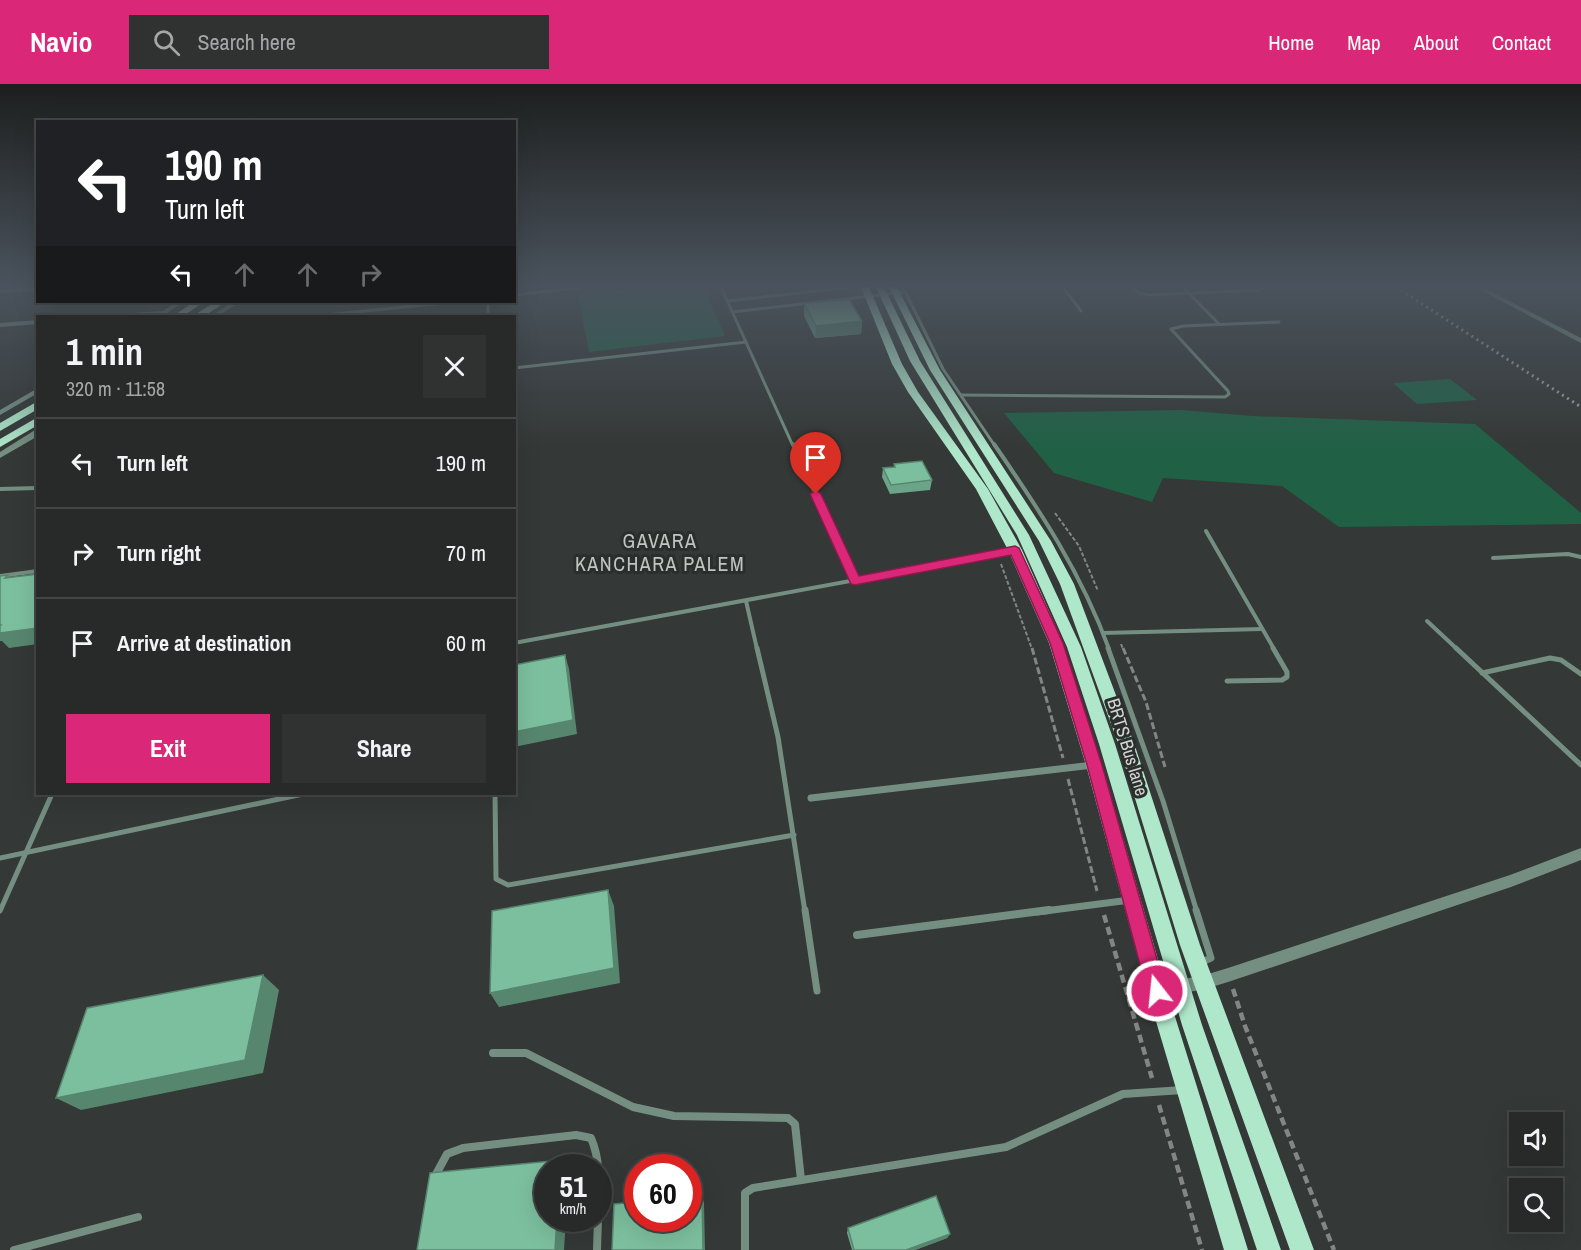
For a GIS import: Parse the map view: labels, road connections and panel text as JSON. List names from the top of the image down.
{
  "streets": {
    "main road": ["BRTS Bus lane"]
  },
  "districts": ["GAVARA KANCHARA PALEM"],
  "page": {
    "header": "Navio",
    "search": "Search here",
    "nav": [
      "Home",
      "Map",
      "About",
      "Contact"
    ],
    "turn": ["190 m", "Turn left"],
    "heading": ["1 min", "320 m · 11:58"],
    "list": [
      {
        "name": "Turn left",
        "value": "190 m"
      },
      {
        "name": "Turn right",
        "value": "70 m"
      },
      {
        "name": "Arrive at destination",
        "value": "60 m"
      }
    ],
    "buttons": ["Exit", "Share"],
    "speed": "51 km/h",
    "limit": "60"
  }
}
